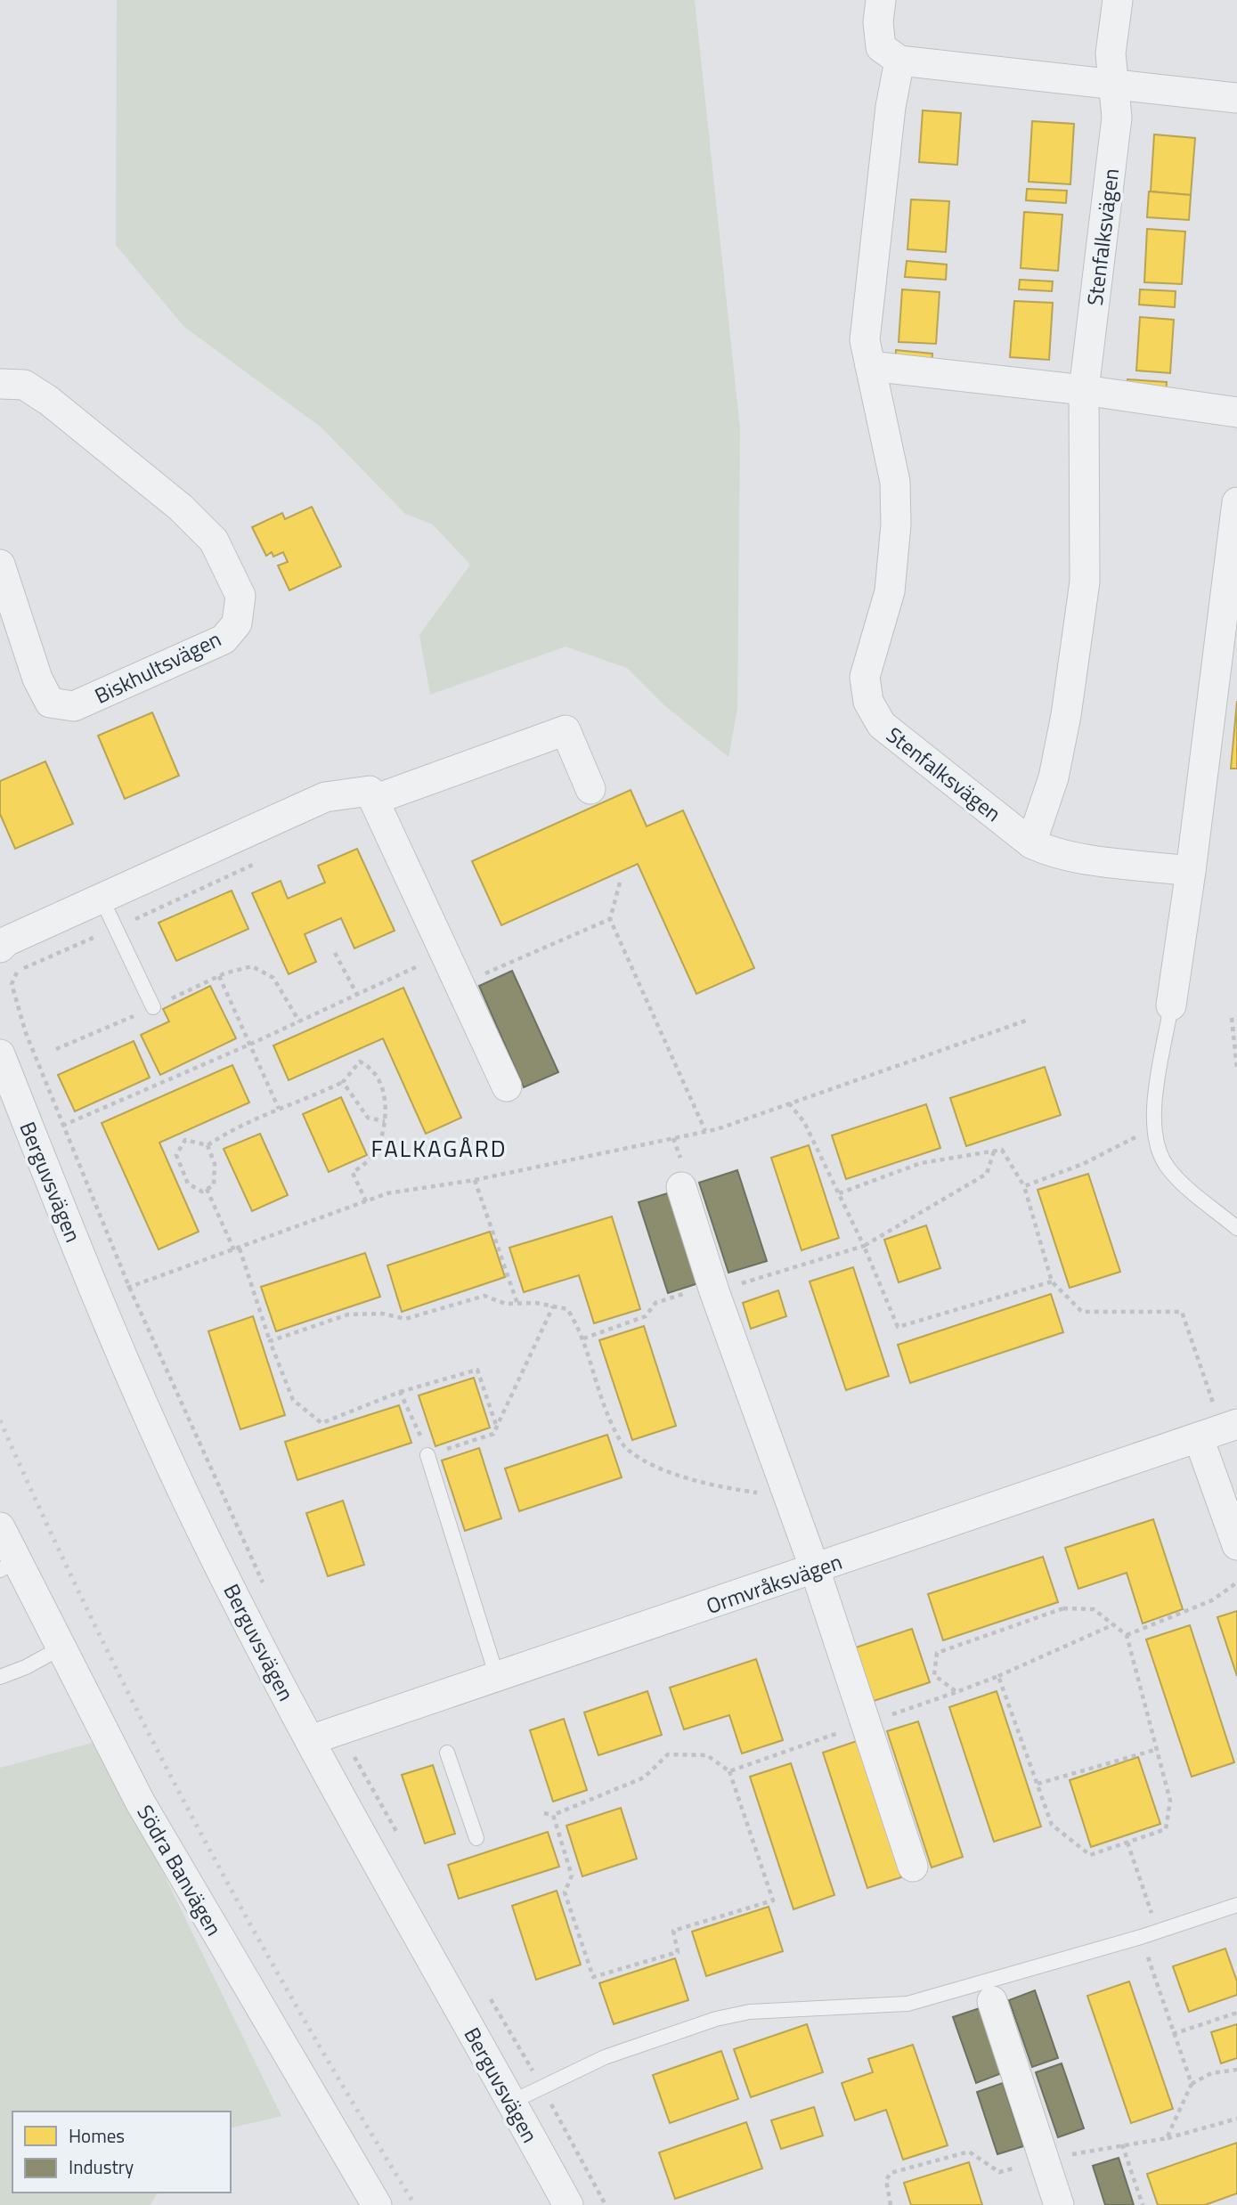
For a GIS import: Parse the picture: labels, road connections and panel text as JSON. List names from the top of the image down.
{
  "streets": {
    "street": [
      "Stenfalksvägen",
      "Biskhultsvägen",
      "Berguvsvägen",
      "Ormvråksvägen",
      "Södra Banvägen"
    ]
  },
  "crossings": [
    ["Berguvsvägen", "Ormvråksvägen"]
  ],
  "districts": ["FALKAGÅRD"],
  "legend": ["Homes", "Industry"]
}
